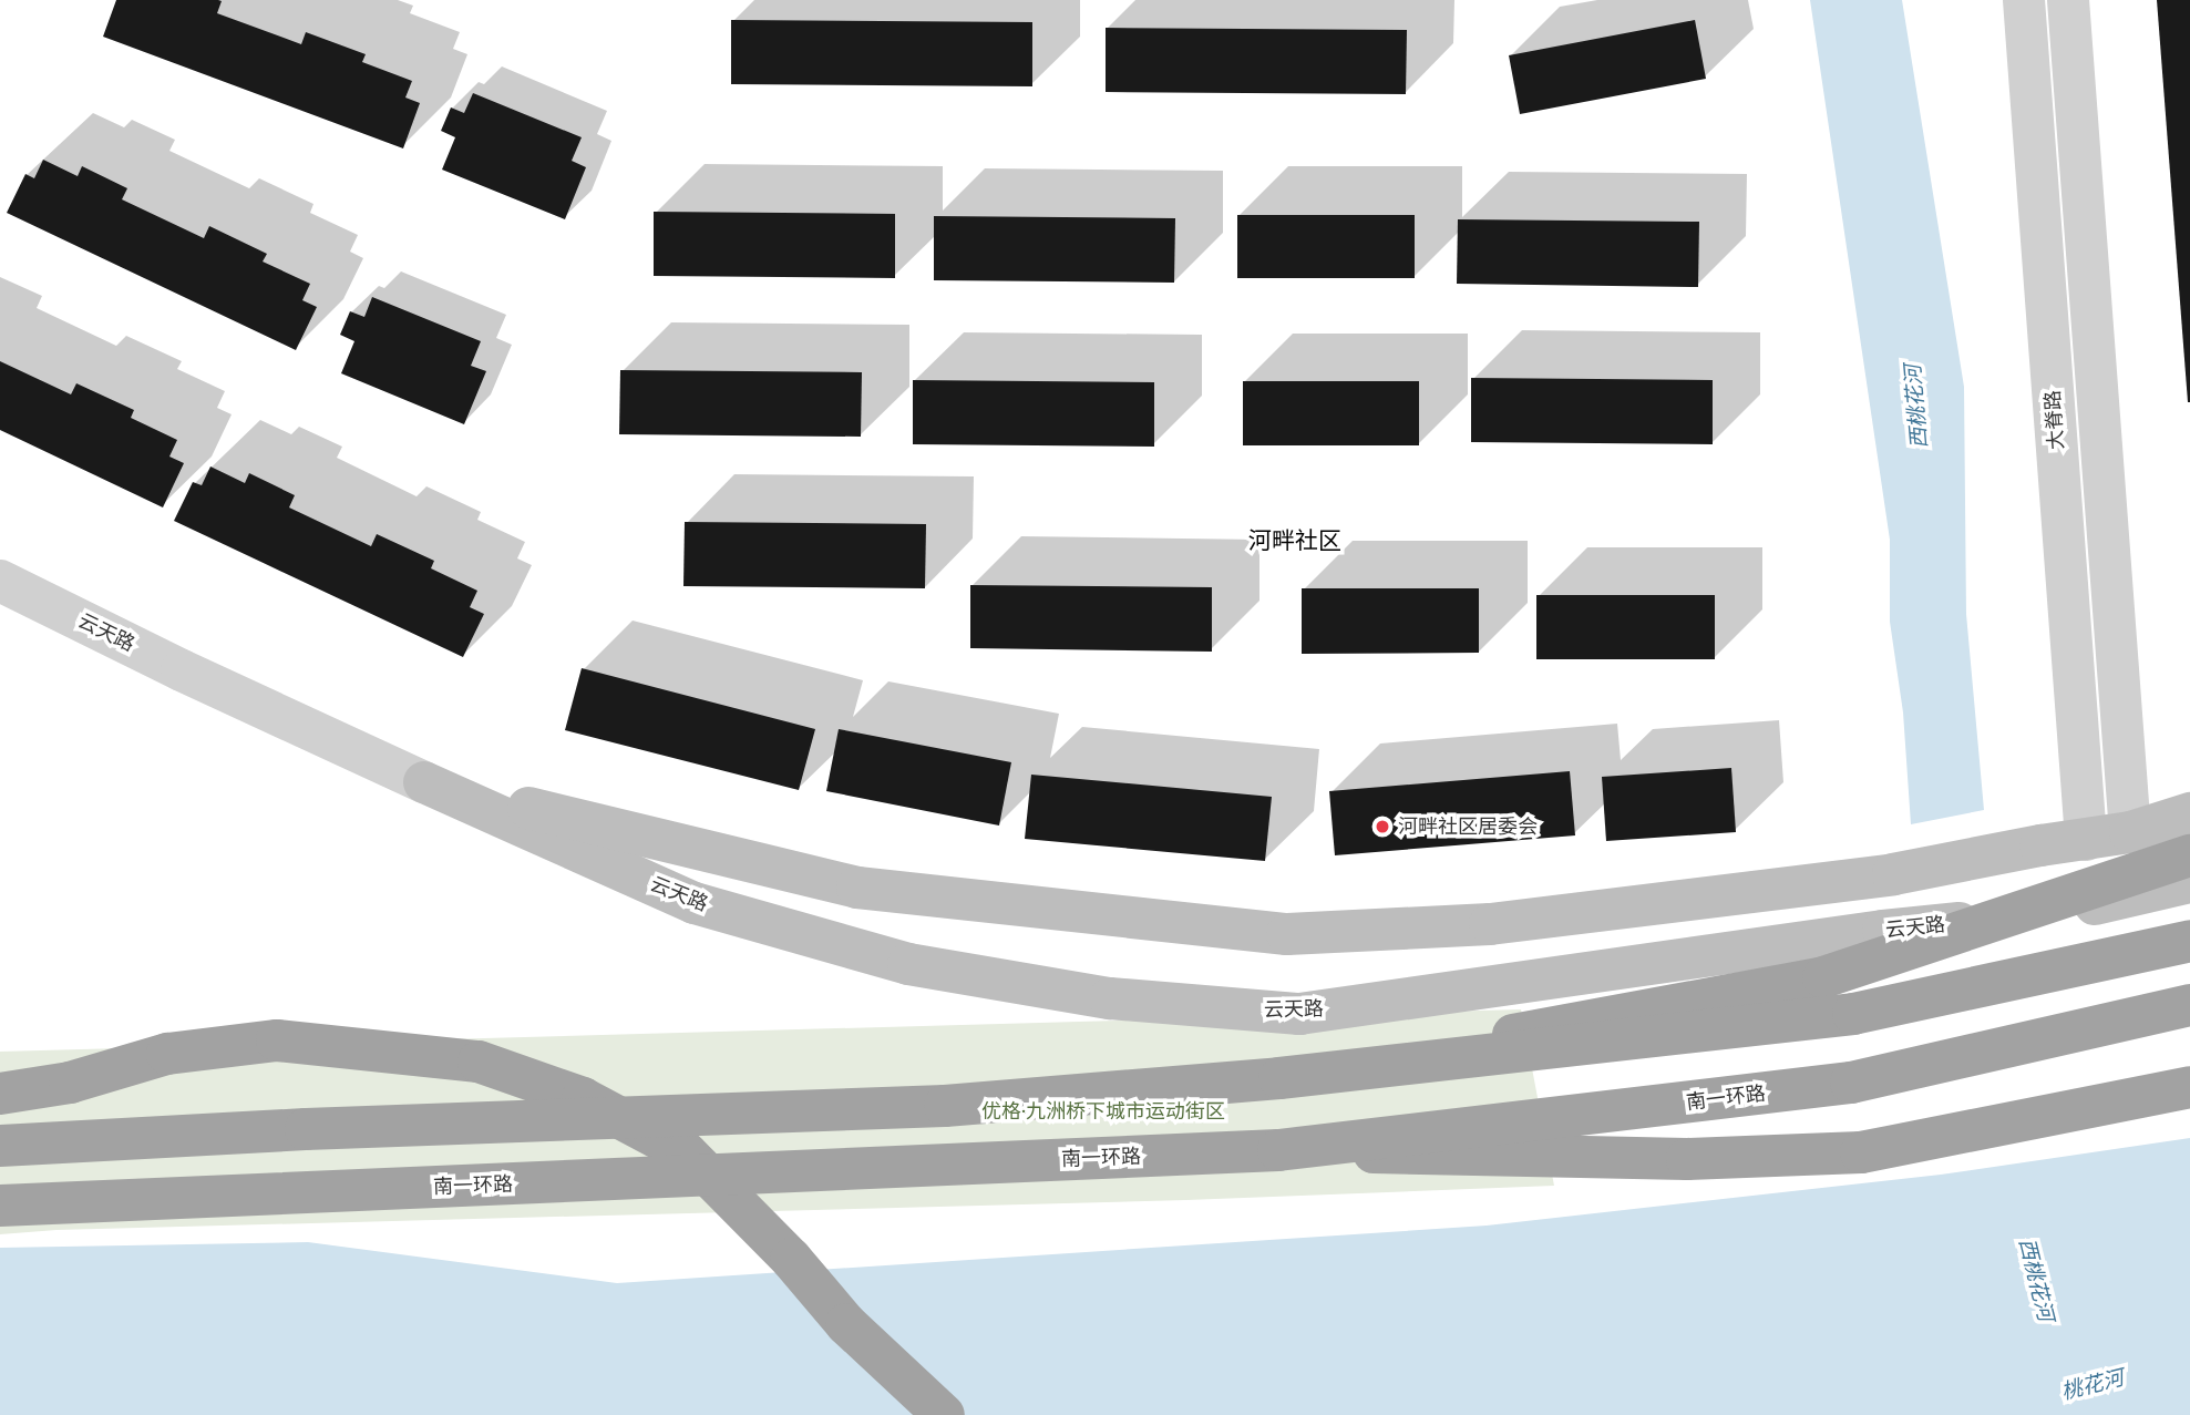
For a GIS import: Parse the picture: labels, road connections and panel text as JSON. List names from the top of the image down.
{
  "streets": {
    "highway": ["南一环路"],
    "main road": ["云天路"],
    "street": ["大脊路"]
  },
  "crossings": [
    ["大脊路", "云天路"]
  ],
  "districts": ["河畔社区"],
  "water": ["西桃花河", "桃花河"],
  "parks": ["优格·九洲桥下城市运动街区"],
  "places": ["河畔社区居委会"]
}
